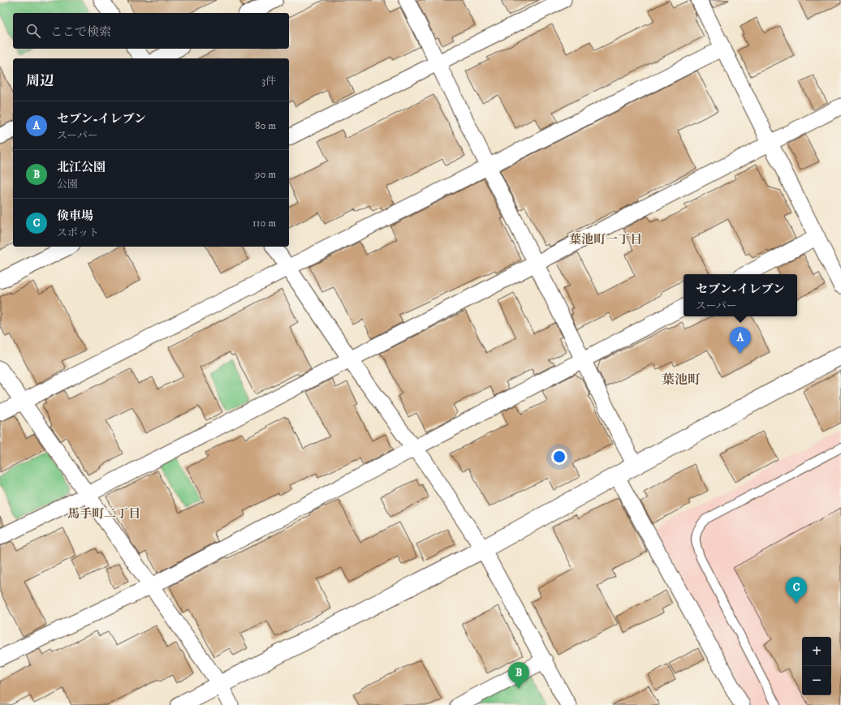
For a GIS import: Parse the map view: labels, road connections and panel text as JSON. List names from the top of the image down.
{
  "districts": ["葉池町一丁目", "葉池町", "馬手町二丁目"],
  "page": {
    "search": "ここで検索",
    "heading": ["周辺", "3件"],
    "list": [
      {
        "mark": "A",
        "name": "セブン-イレブン",
        "note": "スーパー",
        "value": "80 m"
      },
      {
        "mark": "B",
        "name": "北江公園",
        "note": "公園",
        "value": "90 m"
      },
      {
        "mark": "C",
        "name": "倹車場",
        "note": "スポット",
        "value": "110 m"
      }
    ],
    "popup": ["セブン-イレブン", "スーパー"],
    "pins": ["A", "C", "B"],
    "map_buttons": ["+", "−"]
  }
}
